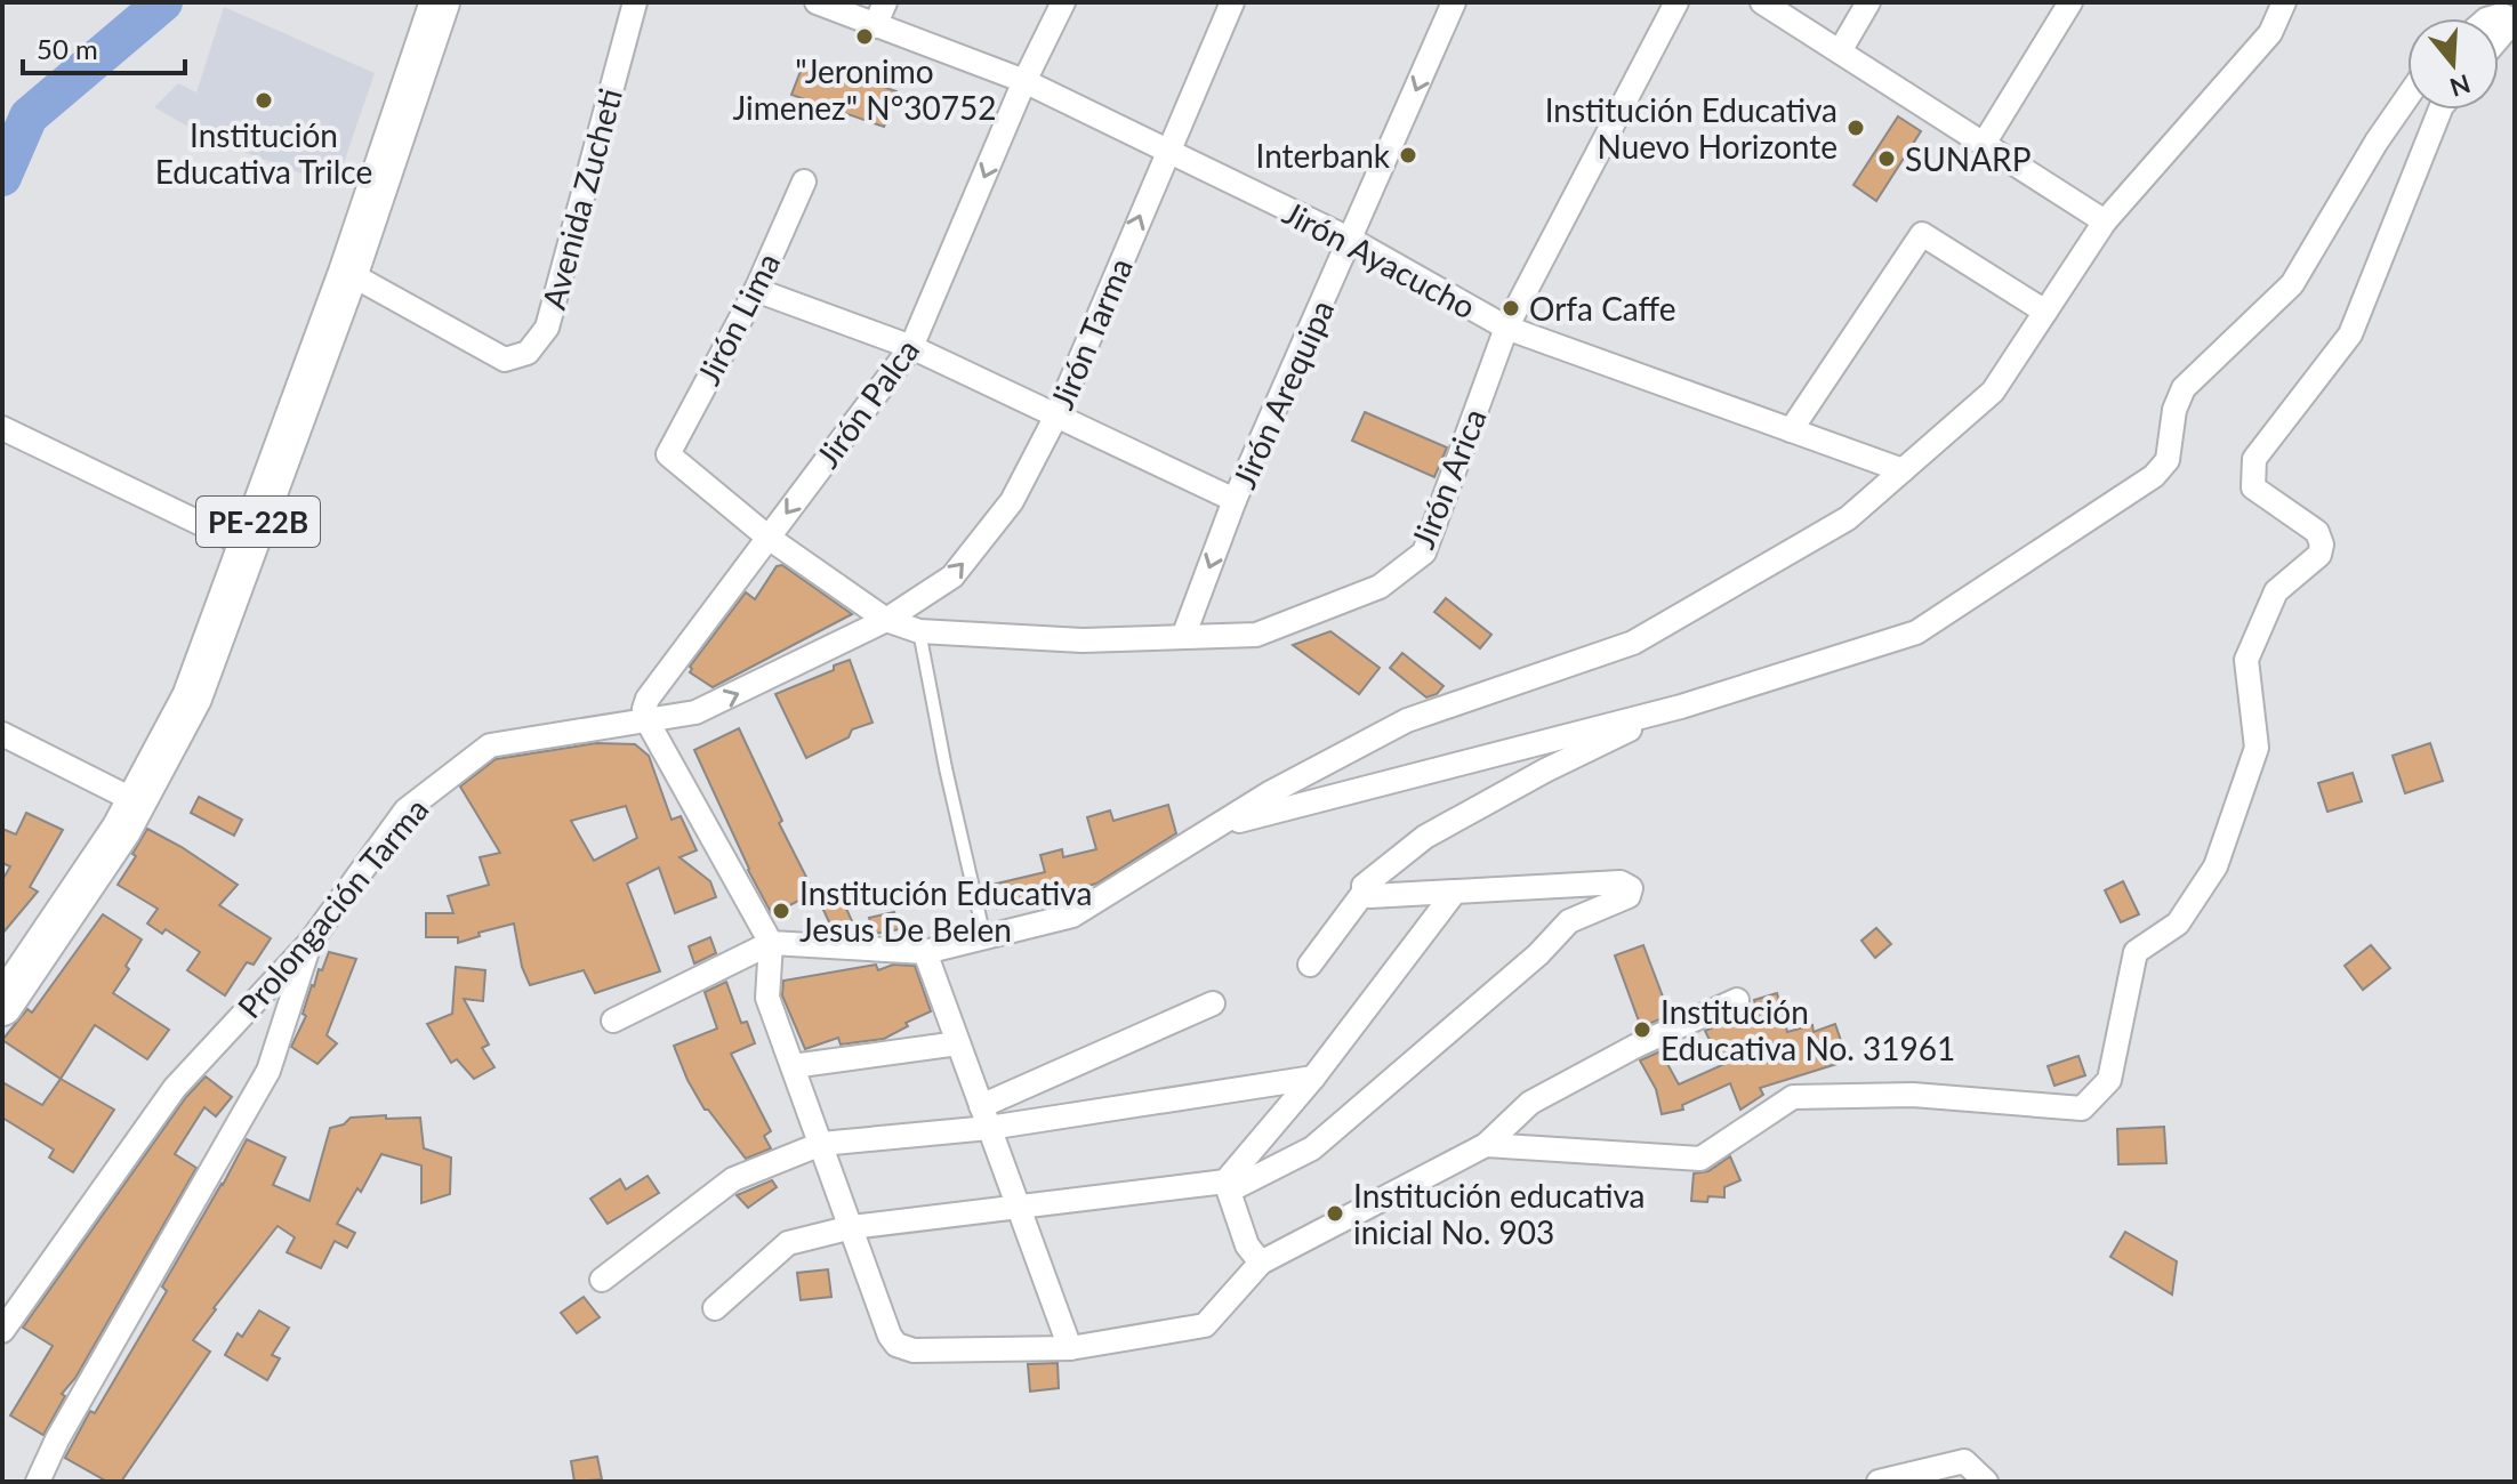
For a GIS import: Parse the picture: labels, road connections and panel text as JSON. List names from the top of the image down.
{
  "streets": {
    "highway": ["PE-22B"],
    "street": [
      "Avenida Zucheti",
      "Jirón Ayacucho",
      "Jirón Lima",
      "Jirón Tarma",
      "Jirón Arequipa",
      "Jirón Palca",
      "Jirón Arica",
      "Prolongación Tarma"
    ]
  },
  "crossings": [
    ["Avenida Zucheti", "PE-22B"],
    ["Jirón Ayacucho", "Jirón Tarma"],
    ["Jirón Ayacucho", "Jirón Arequipa"],
    ["Jirón Ayacucho", "Jirón Palca"],
    ["Jirón Ayacucho", "Jirón Arica"],
    ["Jirón Lima", "Jirón Arica"],
    ["Jirón Tarma", "Jirón Arica"],
    ["Jirón Tarma", "Prolongación Tarma"],
    ["Jirón Arequipa", "Jirón Arica"],
    ["Jirón Palca", "Jirón Arica"],
    ["Jirón Palca", "Prolongación Tarma"],
    ["Jirón Arica", "Prolongación Tarma"]
  ],
  "one_way": ["Jirón Tarma", "Jirón Arequipa", "Jirón Palca"],
  "places": [
    "\"Jeronimo Jimenez\" N°30752",
    "Institución Educativa Trilce",
    "Institución Educativa Nuevo Horizonte",
    "Interbank",
    "SUNARP",
    "Orfa Caffe",
    "Institución Educativa Jesus De Belen",
    "Institución Educativa No. 31961",
    "Institución educativa inicial No. 903"
  ],
  "scale_bar": "50 m",
  "north": "bottom"
}
